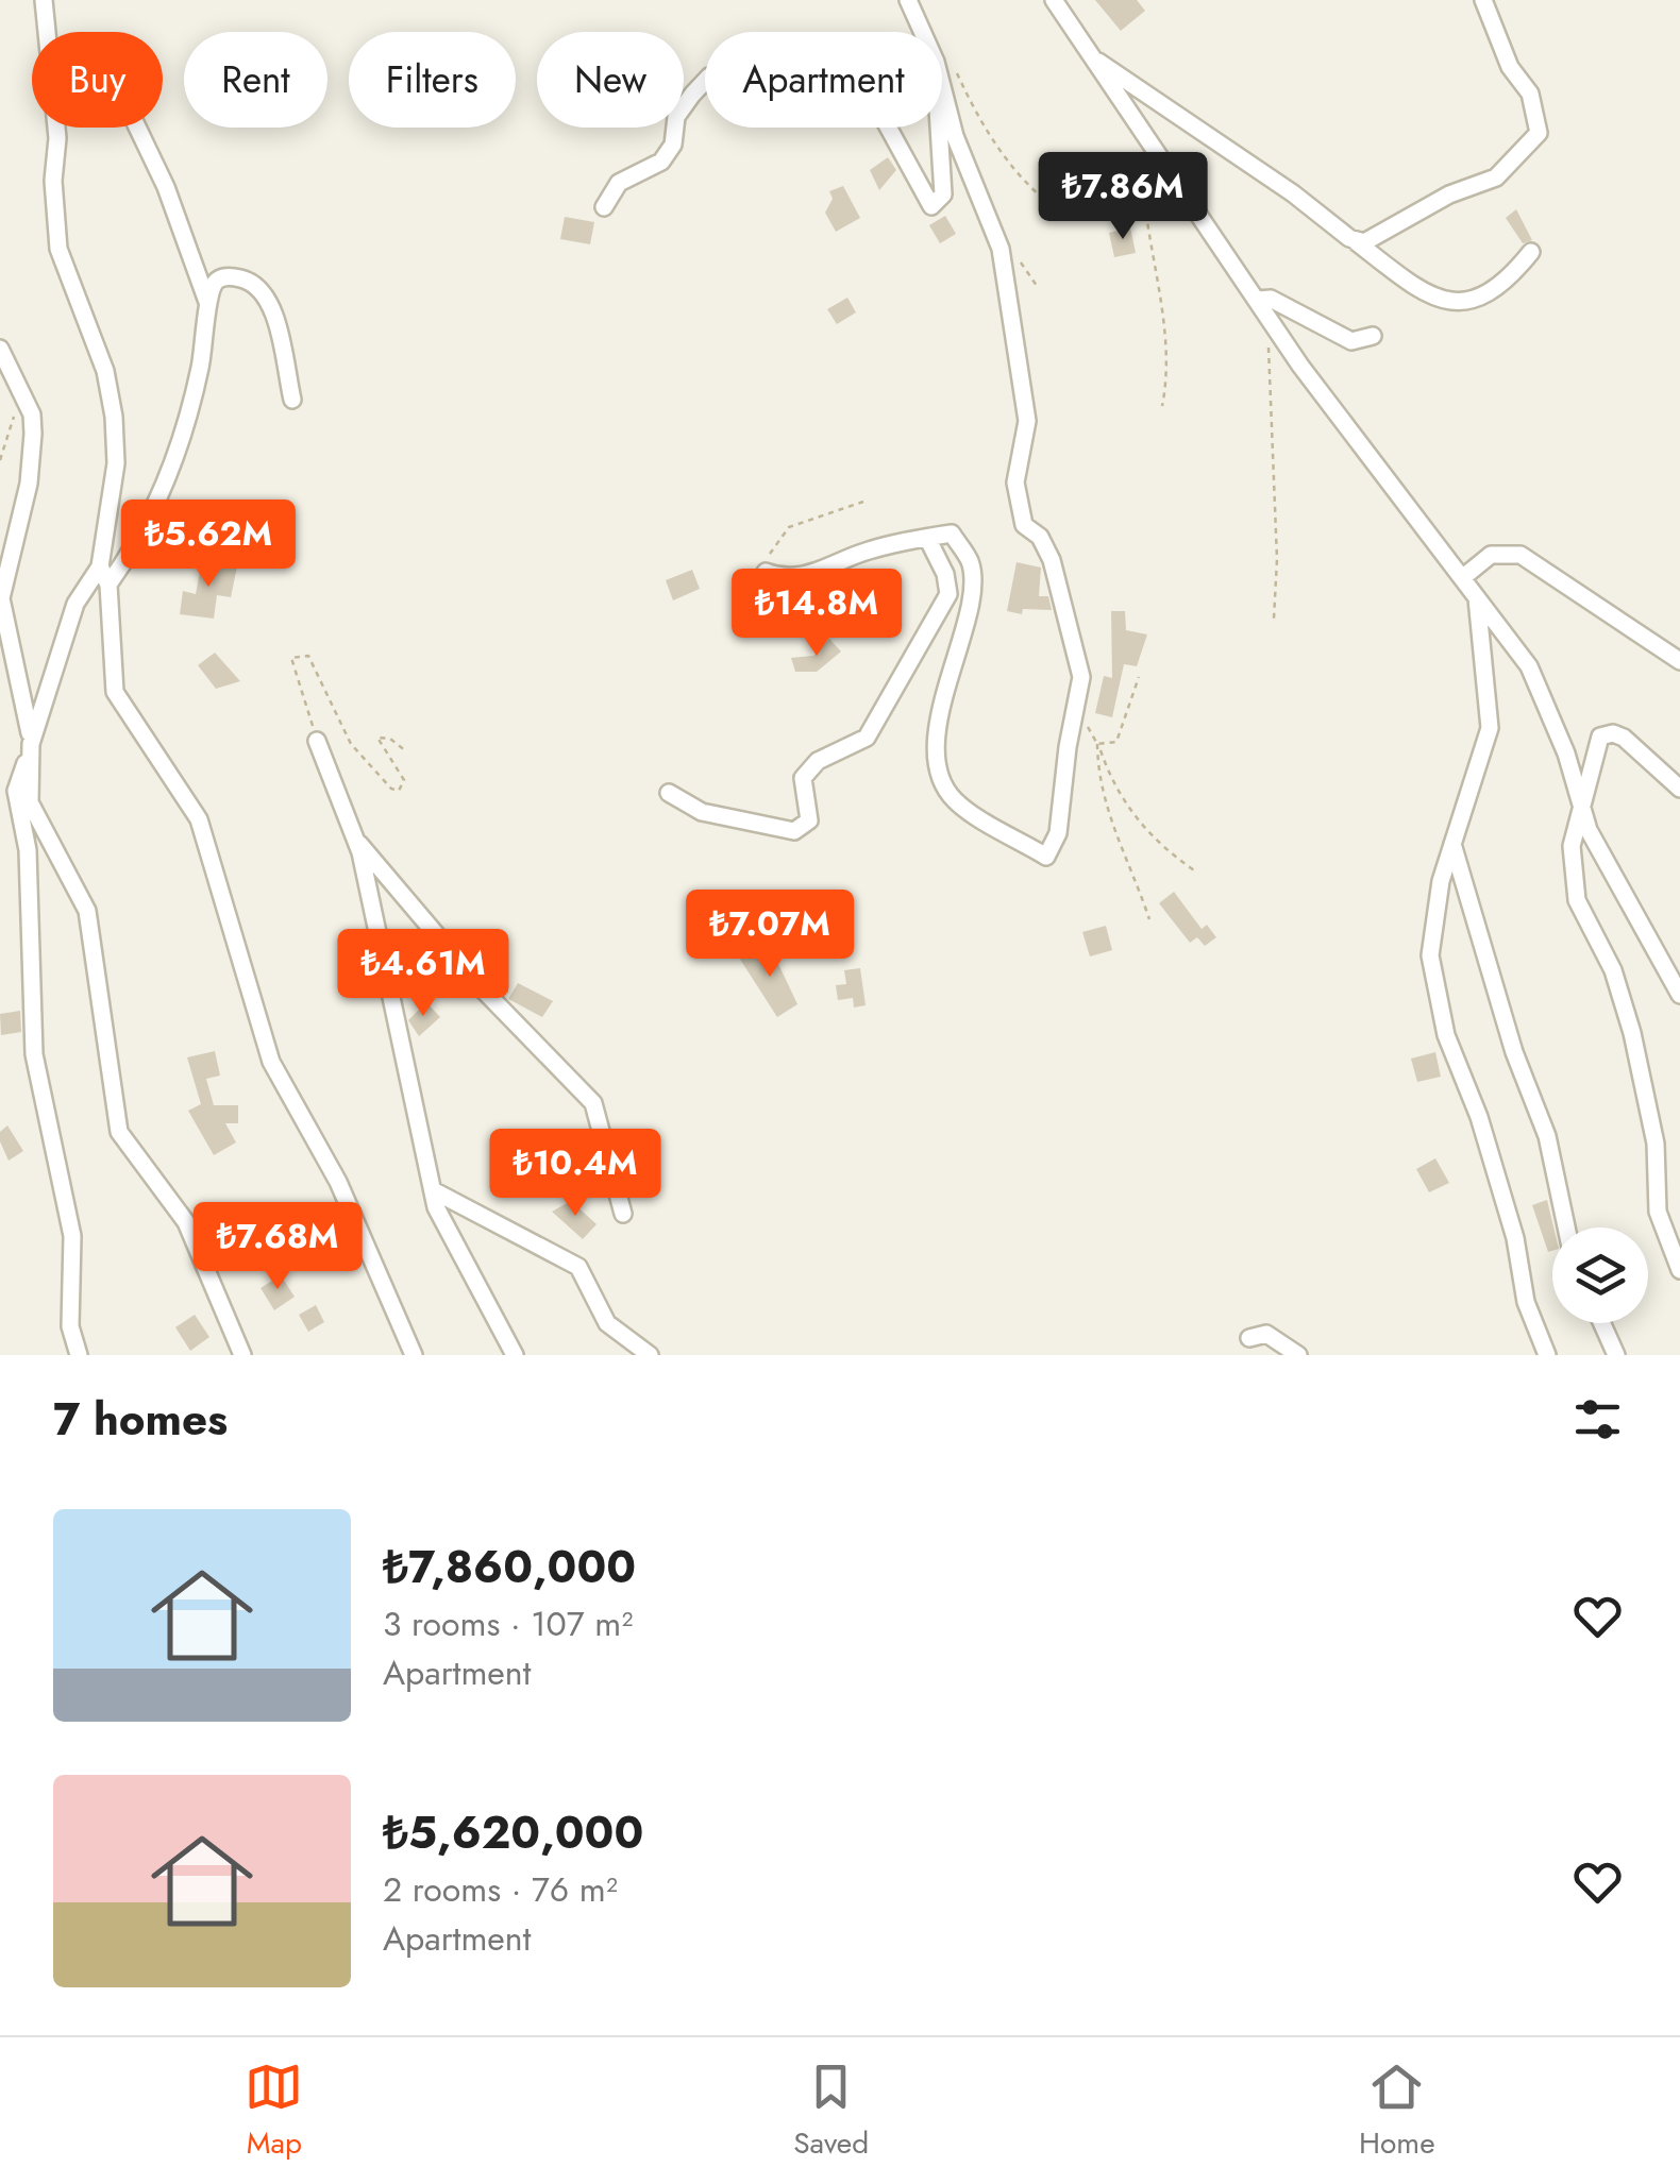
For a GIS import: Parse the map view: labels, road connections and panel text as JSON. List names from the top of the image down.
{
  "page": {
    "chip": [
      "Buy",
      "Rent",
      "Filters",
      "New",
      "Apartment"
    ],
    "price": [
      "₺7.86M",
      "₺5.62M",
      "₺14.8M",
      "₺7.07M",
      "₺4.61M",
      "₺10.4M",
      "₺7.68M"
    ],
    "heading": "7 homes",
    "list": [
      {
        "name": "₺7,860,000",
        "note": "3 rooms · 107 m² · Apartment"
      },
      {
        "name": "₺5,620,000",
        "note": "2 rooms · 76 m² · Apartment"
      }
    ],
    "tabs": ["Map", "Saved", "Home"]
  }
}
